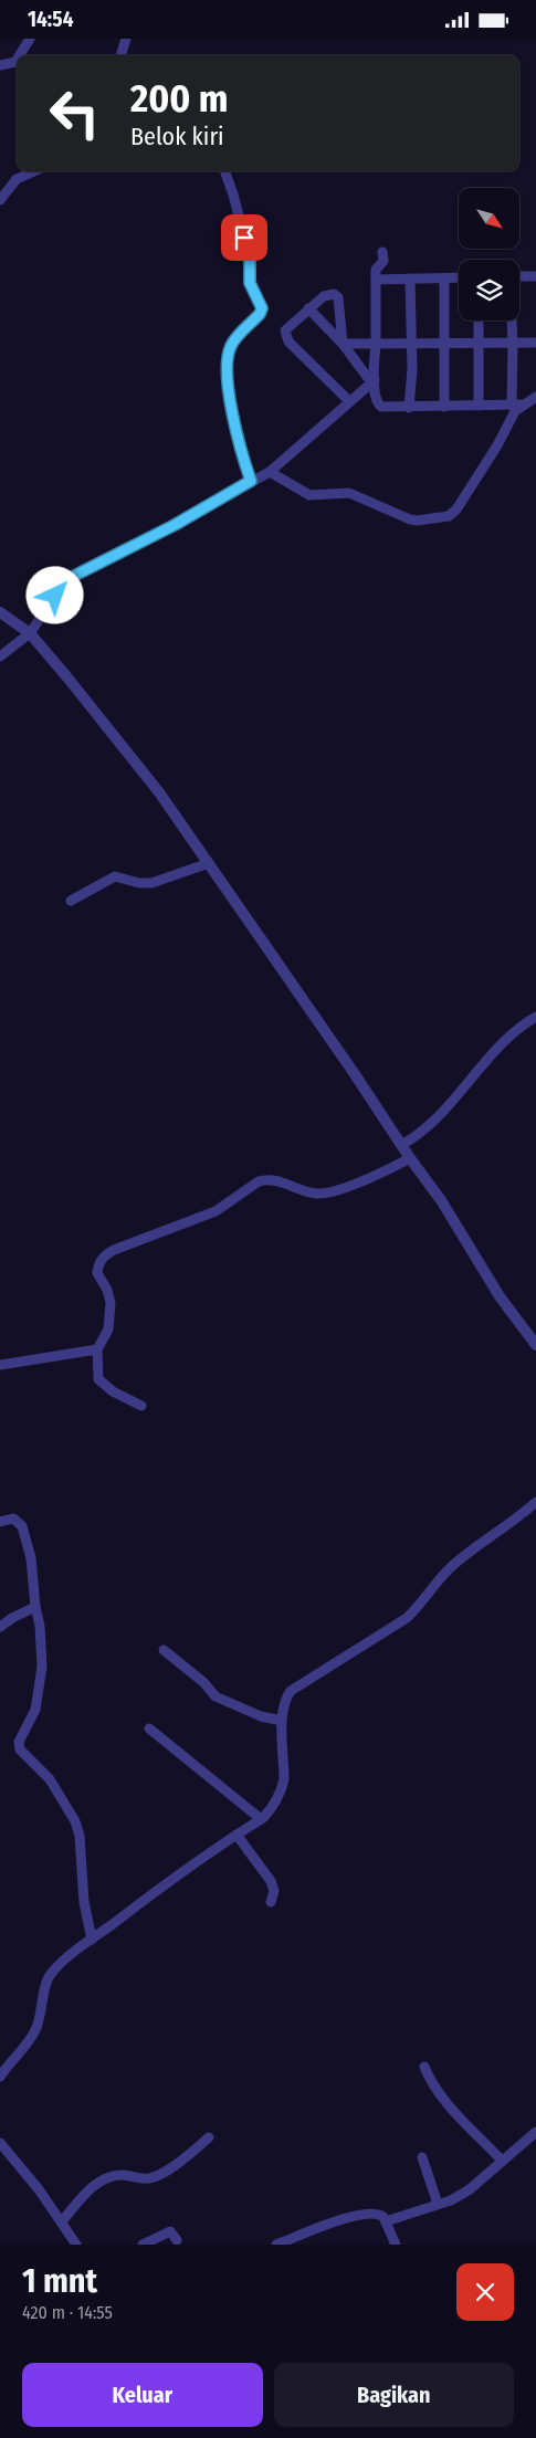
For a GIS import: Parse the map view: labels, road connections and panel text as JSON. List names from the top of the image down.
{
  "north": "bottom right",
  "page": {
    "status": "14:54",
    "turn": ["200 m", "Belok kiri"],
    "heading": ["1 mnt", "420 m · 14:55"],
    "buttons": ["Keluar", "Bagikan"]
  }
}
